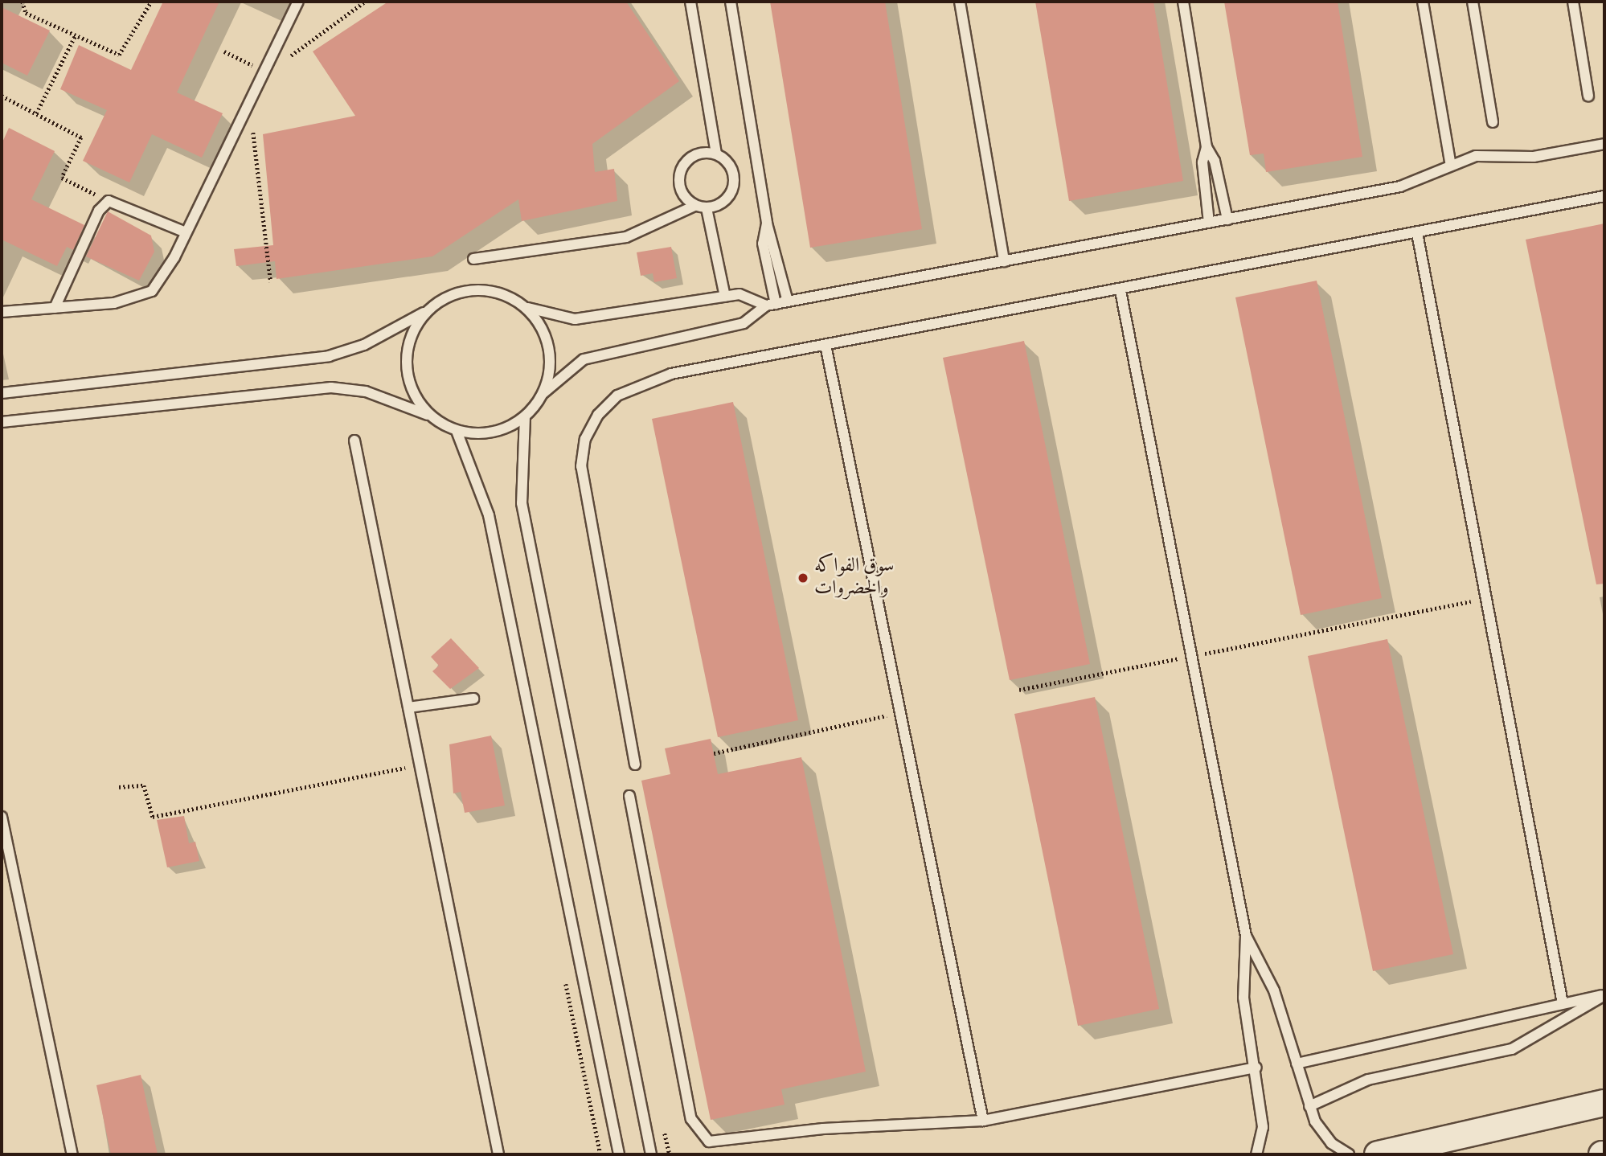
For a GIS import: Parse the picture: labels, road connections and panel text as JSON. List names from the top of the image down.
{
  "places": ["سوق الفواكه والخضروات"]
}
